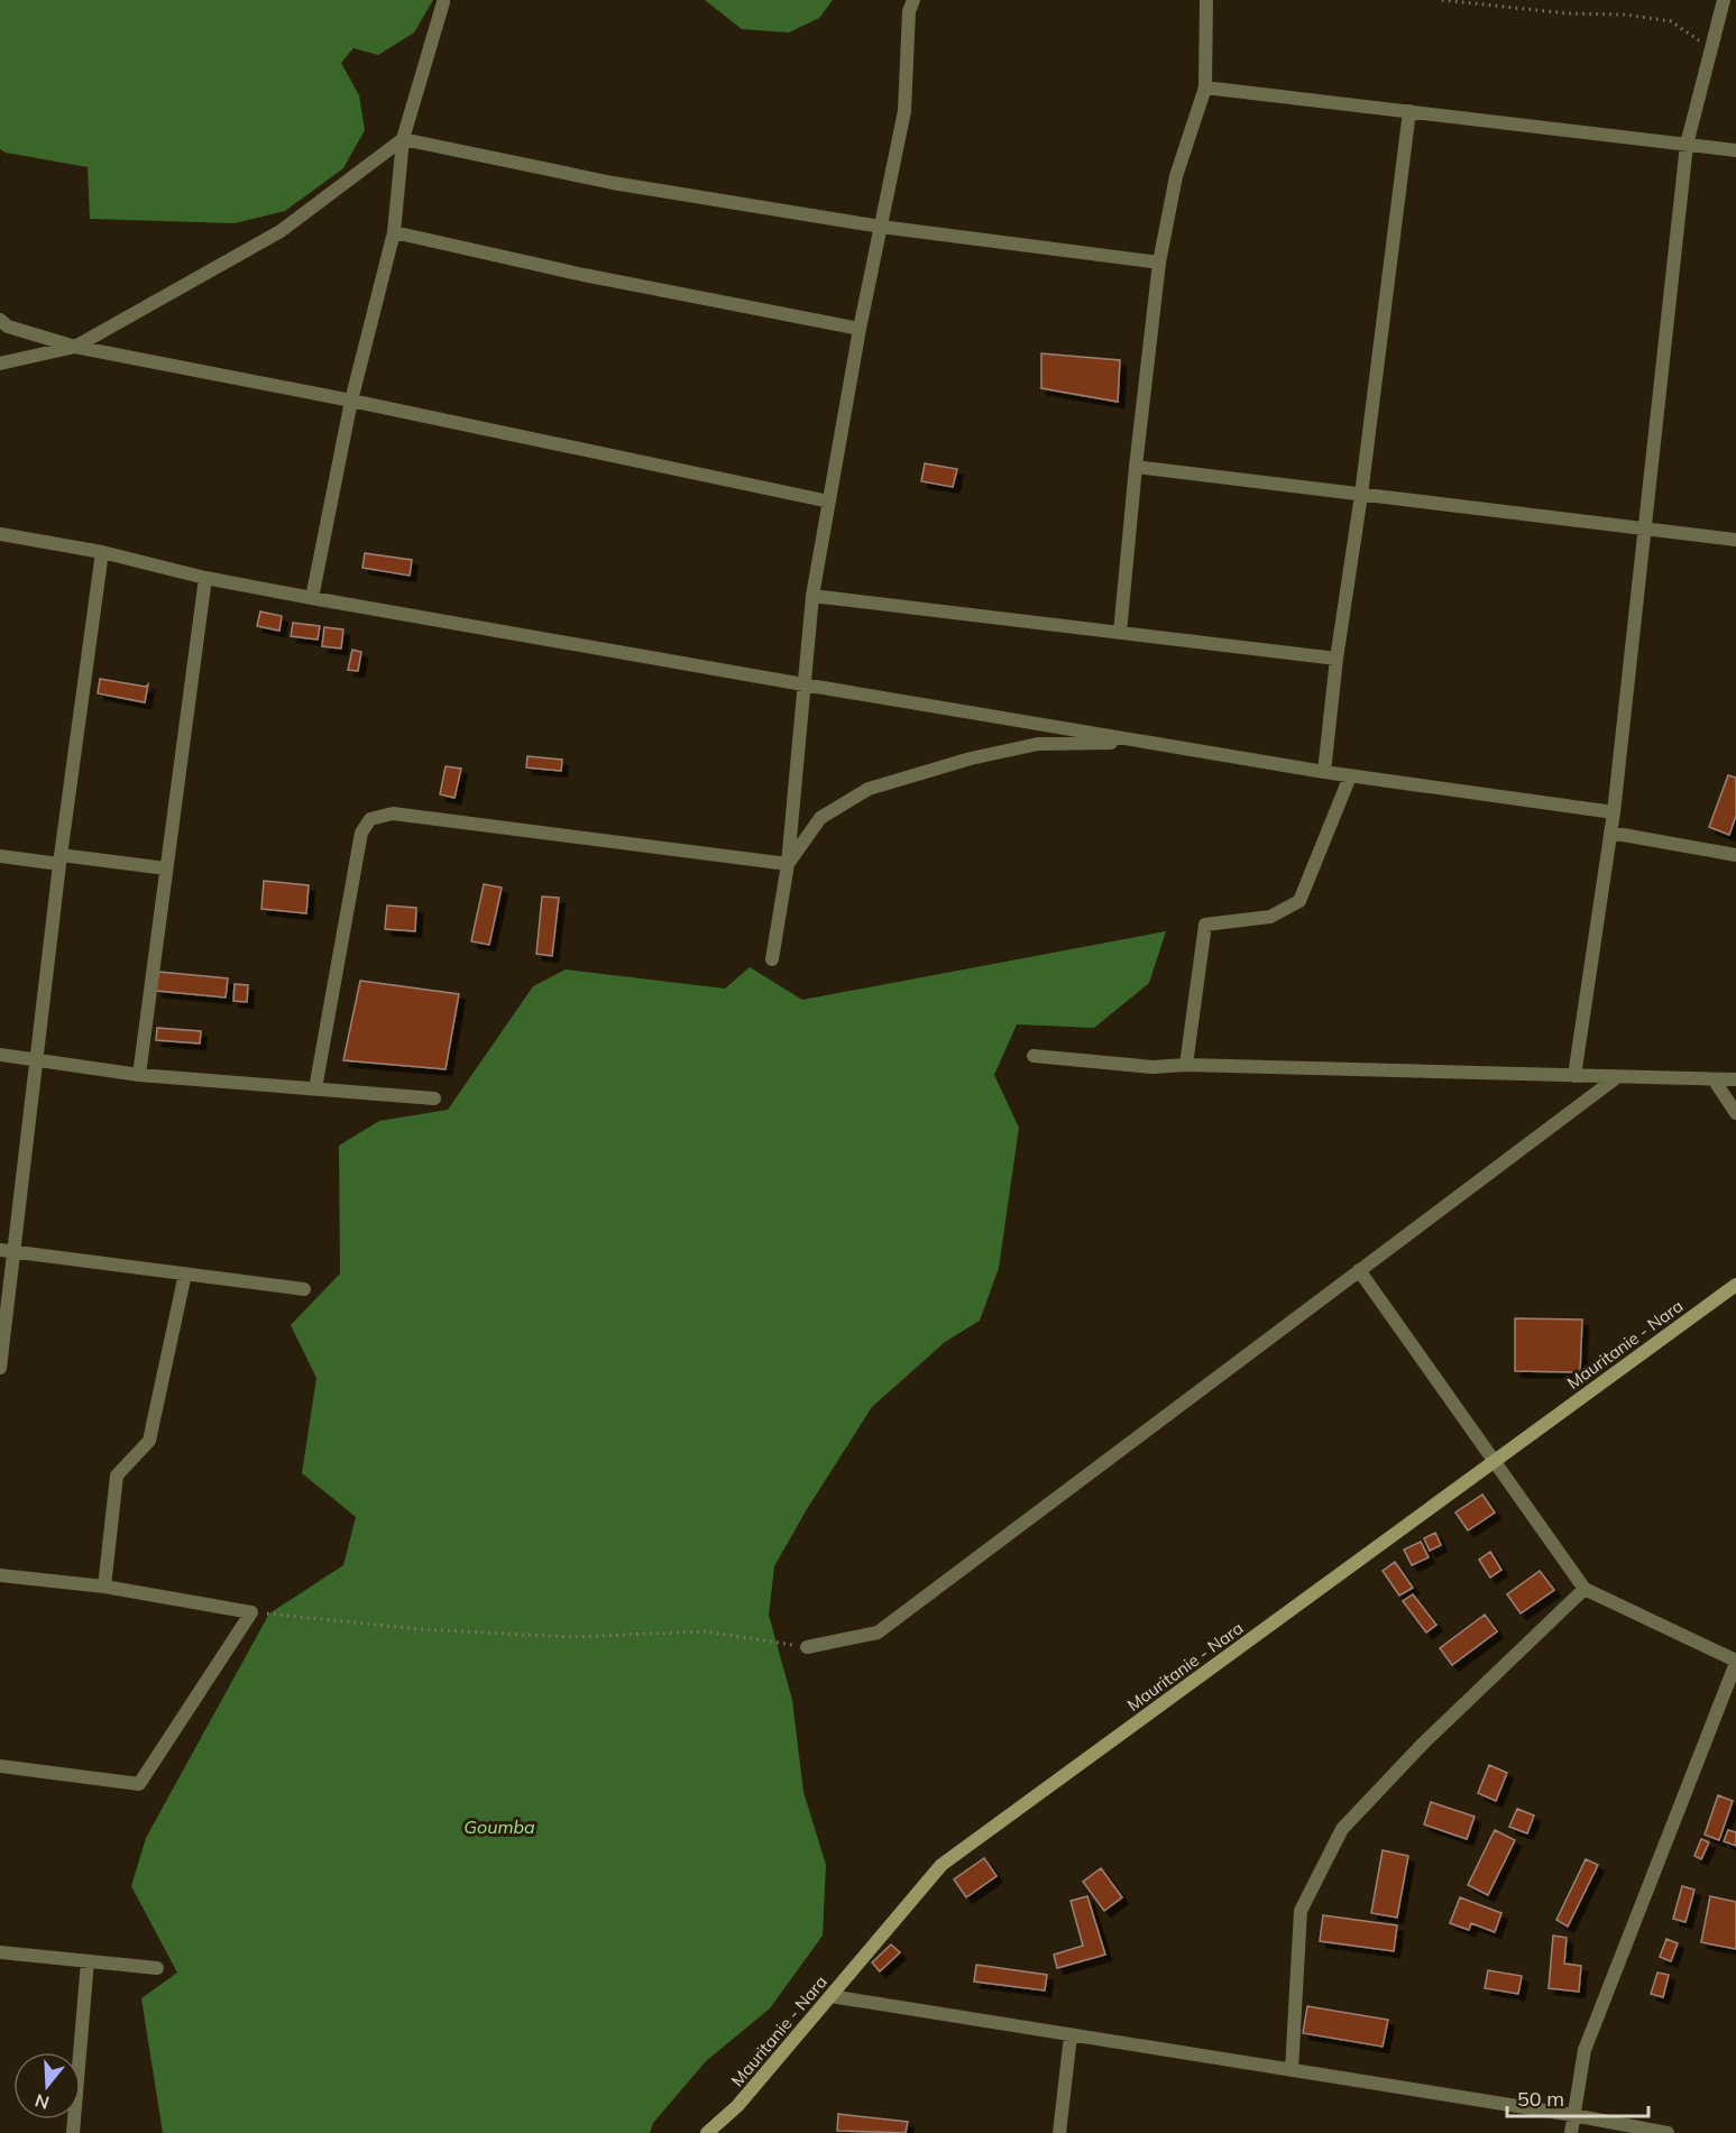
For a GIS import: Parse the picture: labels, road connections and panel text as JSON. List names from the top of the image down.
{
  "streets": {
    "main road": ["Mauritanie - Nara"]
  },
  "water": ["Goumba"],
  "scale_bar": "50 m",
  "north": "bottom"
}
